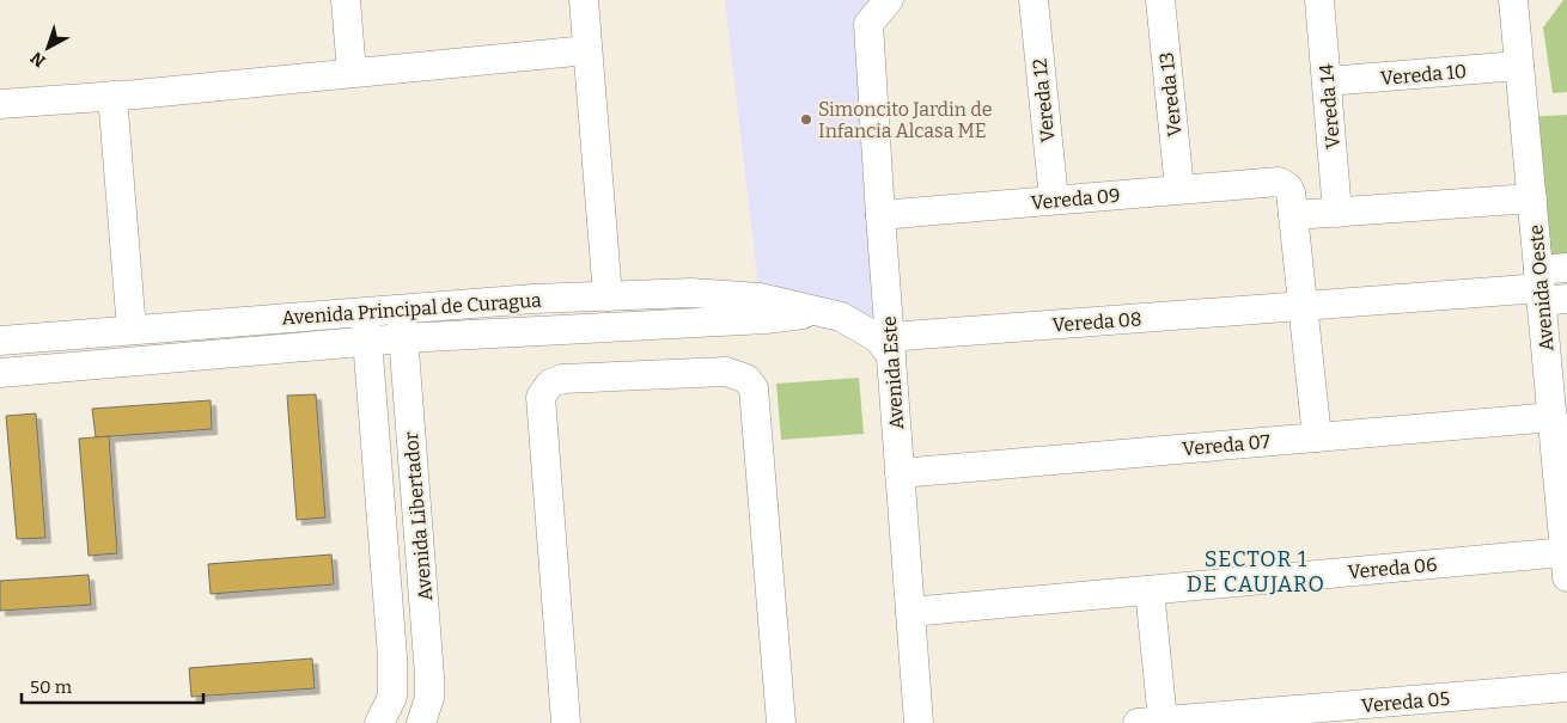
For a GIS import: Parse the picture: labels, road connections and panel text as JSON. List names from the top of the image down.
{
  "streets": {
    "street": [
      "Vereda 10",
      "Vereda 13",
      "Vereda 12",
      "Vereda 14",
      "Vereda 09",
      "Avenida Oeste",
      "Avenida Principal de Curagua",
      "Vereda 08",
      "Avenida Este",
      "Vereda 07",
      "Avenida Libertador",
      "Vereda 06",
      "Vereda 05"
    ]
  },
  "crossings": [
    ["Vereda 10", "Vereda 14"],
    ["Vereda 10", "Avenida Oeste"],
    ["Vereda 13", "Vereda 09"],
    ["Vereda 12", "Vereda 09"],
    ["Vereda 09", "Avenida Este"],
    ["Avenida Oeste", "Vereda 08"],
    ["Avenida Oeste", "Vereda 07"],
    ["Avenida Oeste", "Vereda 06"],
    ["Avenida Principal de Curagua", "Vereda 08"],
    ["Avenida Principal de Curagua", "Avenida Este"],
    ["Avenida Principal de Curagua", "Avenida Libertador"],
    ["Vereda 08", "Avenida Este"],
    ["Avenida Este", "Vereda 07"],
    ["Avenida Este", "Vereda 06"]
  ],
  "districts": ["SECTOR 1 DE CAUJARO"],
  "places": ["Simoncito Jardin de Infancia Alcasa ME"],
  "scale_bar": "50 m",
  "north": "bottom left"
}
